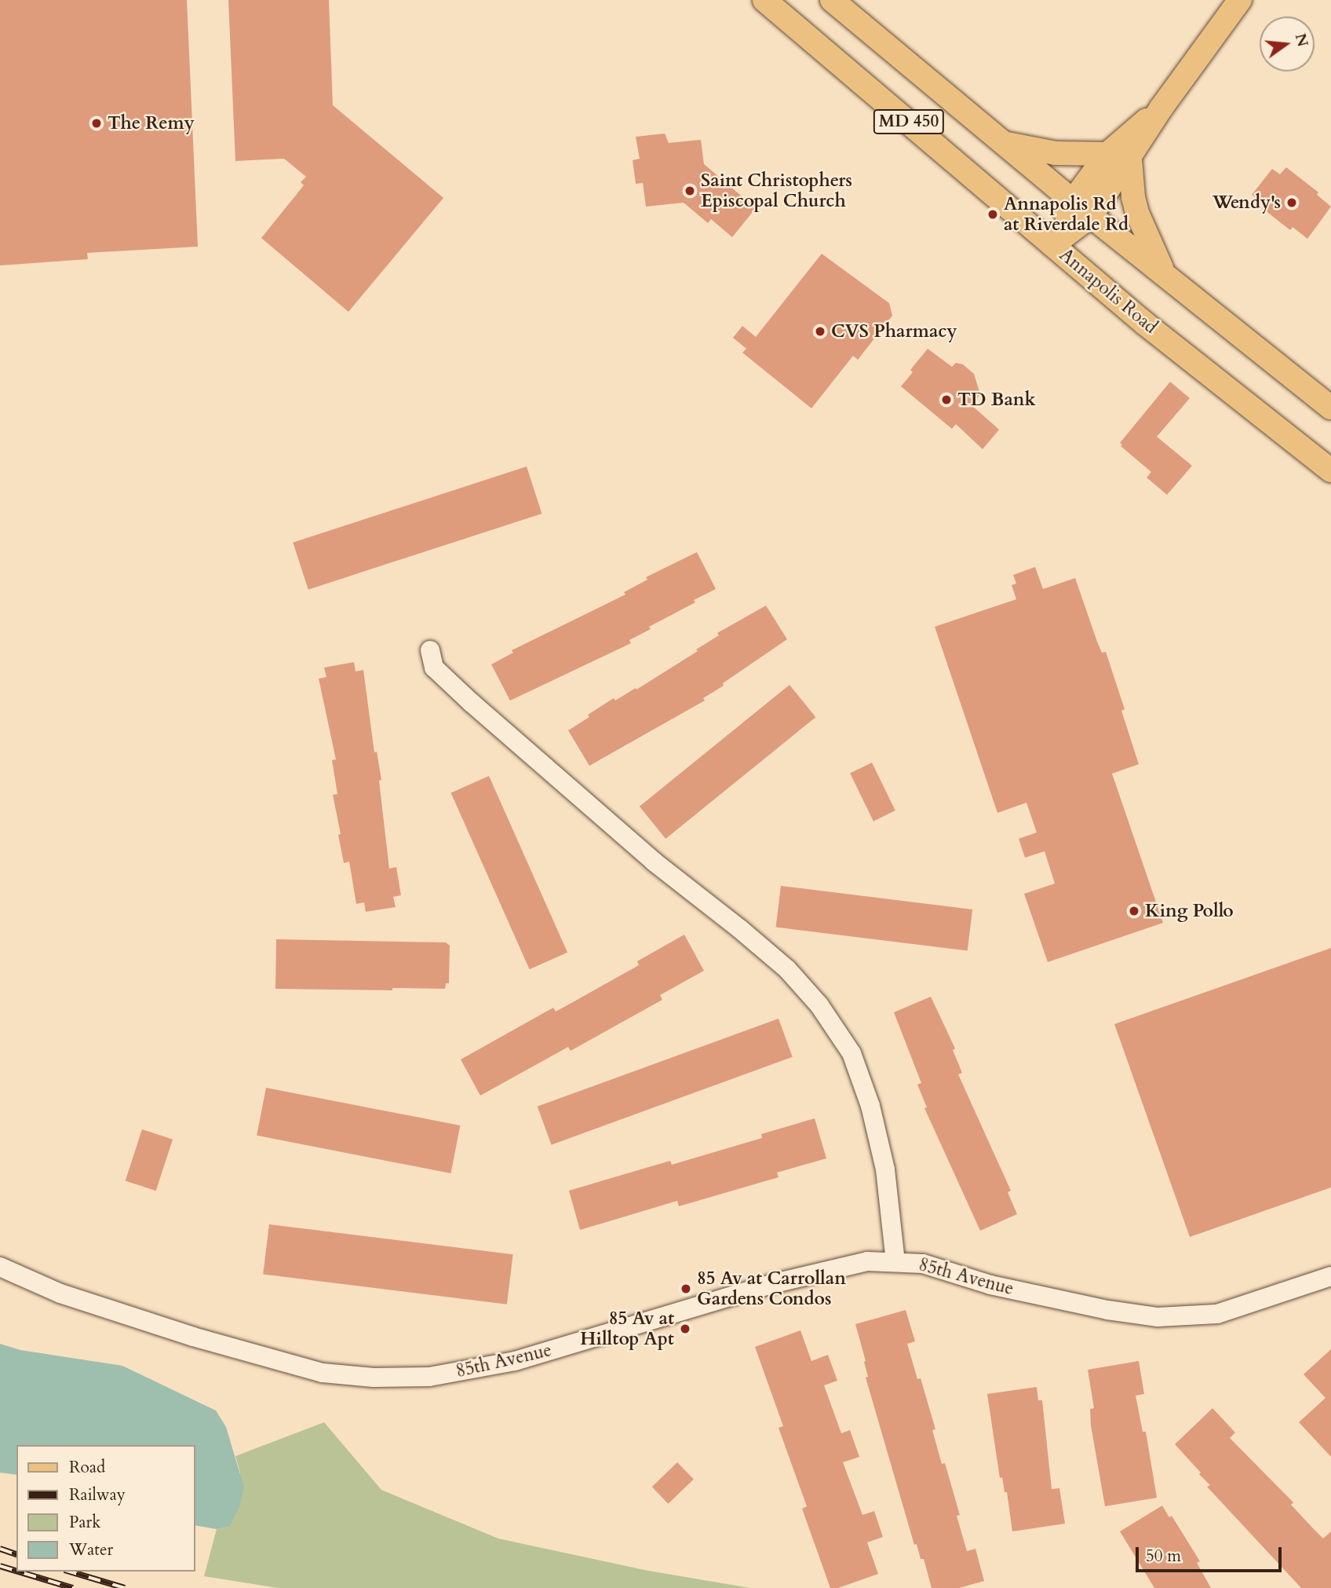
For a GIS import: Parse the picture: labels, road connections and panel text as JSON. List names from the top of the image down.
{
  "streets": {
    "main road": ["MD 450", "Annapolis Road"],
    "street": ["85th Avenue"]
  },
  "places": [
    "The Remy",
    "Saint Christophers Episcopal Church",
    "Wendy's",
    "Annapolis Rd at Riverdale Rd",
    "CVS Pharmacy",
    "TD Bank",
    "King Pollo",
    "85 Av at Carrollan Gardens Condos",
    "85 Av at Hilltop Apt"
  ],
  "legend": [
    "Road",
    "Railway",
    "Park",
    "Water"
  ],
  "scale_bar": "50 m",
  "north": "right"
}
